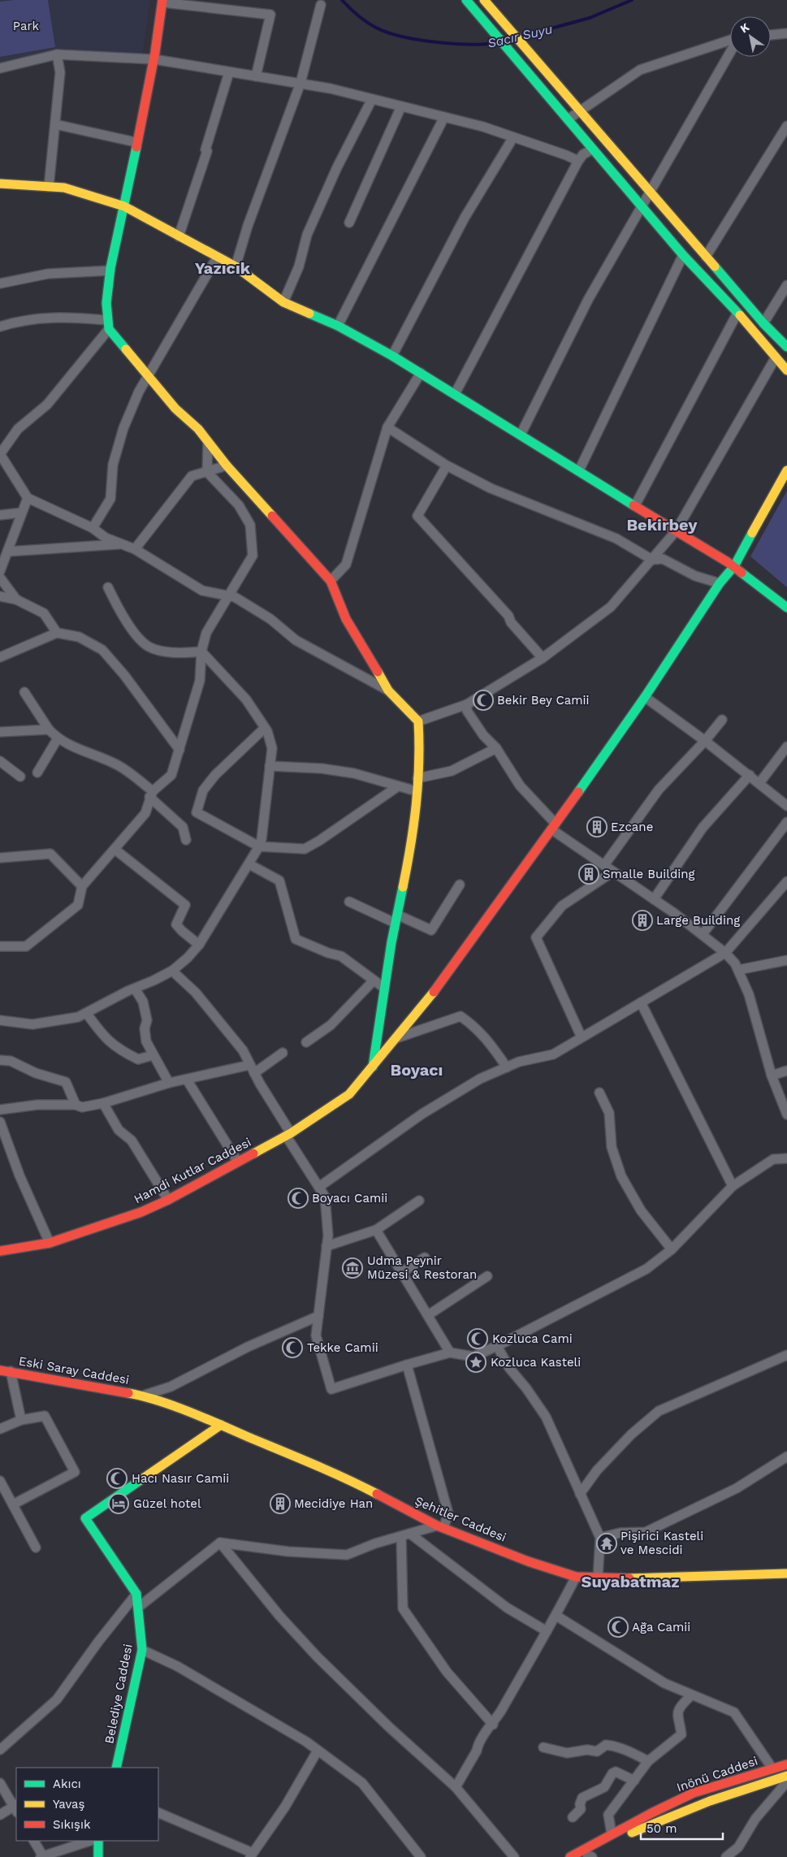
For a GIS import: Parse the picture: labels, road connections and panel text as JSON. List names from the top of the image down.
{
  "streets": {
    "street": [
      "Hamdi Kutlar Caddesi",
      "Eski Saray Caddesi",
      "Şehitler Caddesi",
      "Belediye Caddesi",
      "Inönü Caddesi"
    ]
  },
  "crossings": [
    ["Eski Saray Caddesi", "Şehitler Caddesi"],
    ["Şehitler Caddesi", "Belediye Caddesi"]
  ],
  "districts": [
    "Yazıcık",
    "Bekirbey",
    "Boyacı",
    "Suyabatmaz"
  ],
  "water": ["Sacır Suyu"],
  "parks": ["Park"],
  "places": {
    "mosque": [
      "Bekir Bey Camii",
      "Boyacı Camii",
      "Kozluca Cami",
      "Tekke Camii",
      "Hacı Nasır Camii",
      "Ağa Camii"
    ],
    "building": [
      "Ezcane",
      "Smalle Building",
      "Large Building",
      "Mecidiye Han"
    ],
    "museum": ["Udma Peynir Müzesi & Restoran"],
    "place": ["Kozluca Kasteli"],
    "hotel": ["Güzel hotel"],
    "temple": ["Pişirici Kasteli ve Mescidi"]
  },
  "legend": ["Akıcı", "Yavaş", "Sıkışık"],
  "scale_bar": "50 m",
  "north": "top left"
}
